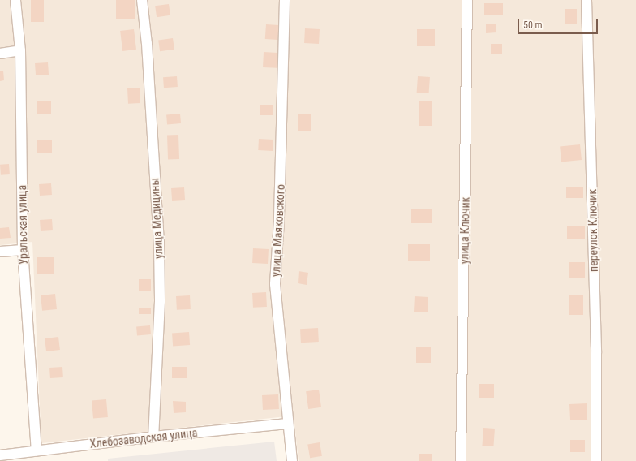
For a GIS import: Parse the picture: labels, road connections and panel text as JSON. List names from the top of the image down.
{
  "streets": {
    "street": [
      "улица Медицины",
      "Уральская улица",
      "улица Маяковского",
      "улица Ключик",
      "переулок Ключик",
      "Хлебозаводская улица"
    ]
  },
  "crossings": [
    ["улица Медицины", "Хлебозаводская улица"],
    ["Уральская улица", "Хлебозаводская улица"],
    ["улица Маяковского", "Хлебозаводская улица"]
  ],
  "scale_bar": "50 m"
}
